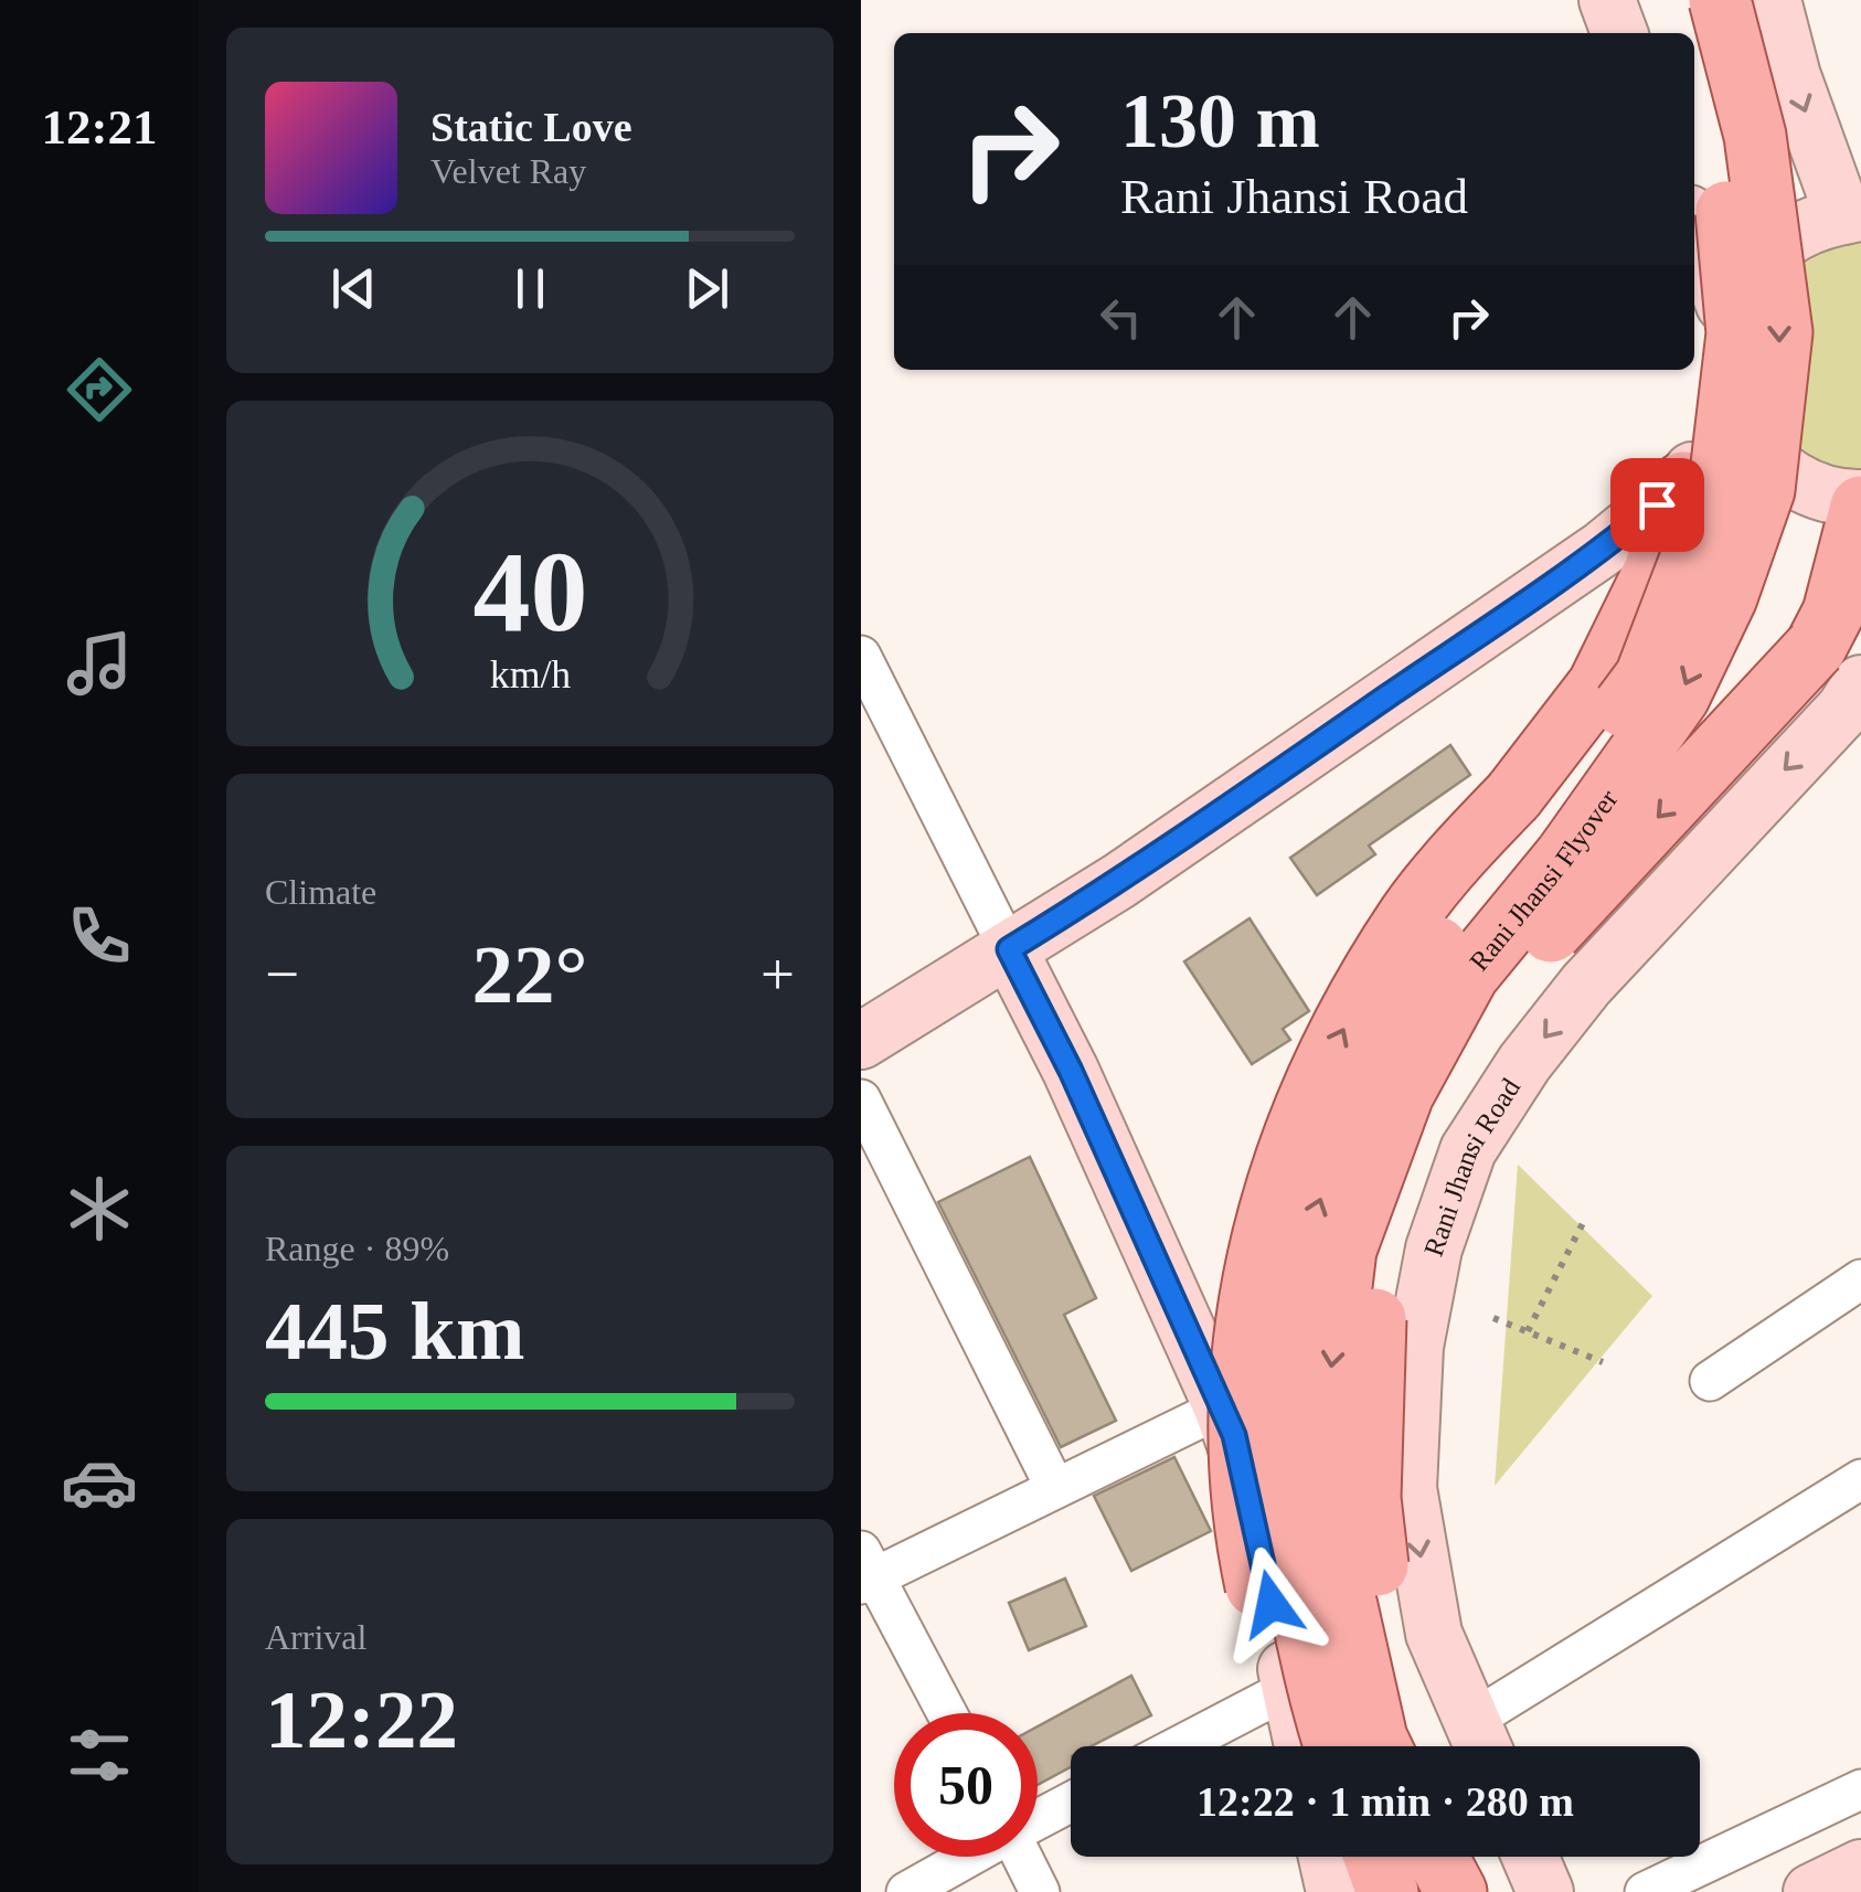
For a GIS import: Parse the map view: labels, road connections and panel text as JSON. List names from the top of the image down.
{
  "streets": {
    "main road": ["Rani Jhansi Flyover", "Rani Jhansi Road"]
  },
  "page": {
    "tabs": "12:21",
    "turn": ["130 m", "Rani Jhansi Road"],
    "song": ["Static Love", "Velvet Ray"],
    "tile": [
      "Climate",
      ["Range · 89%", "445 km"],
      ["Arrival", "12:22"]
    ],
    "heat": ["−", "22°", "+"],
    "limit": "50",
    "trip": "12:22 · 1 min · 280 m",
    "gauge": ["40", "km/h"]
  }
}
